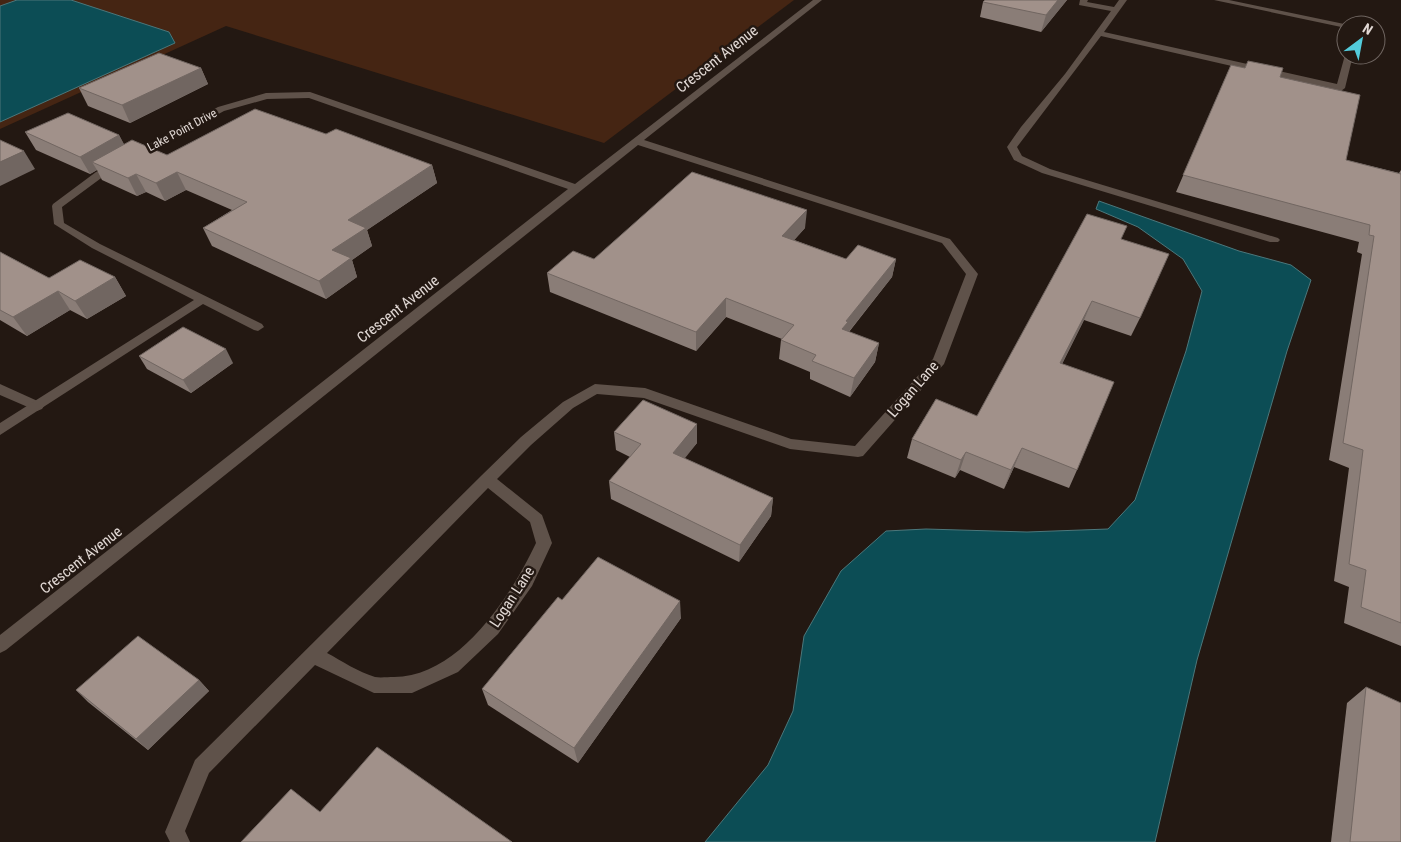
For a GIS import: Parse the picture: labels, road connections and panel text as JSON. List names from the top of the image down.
{
  "streets": {
    "street": ["Crescent Avenue", "Lake Point Drive", "Logan Lane"]
  },
  "crossings": [
    ["Crescent Avenue", "Lake Point Drive"],
    ["Crescent Avenue", "Logan Lane"]
  ],
  "north": "top right"
}
